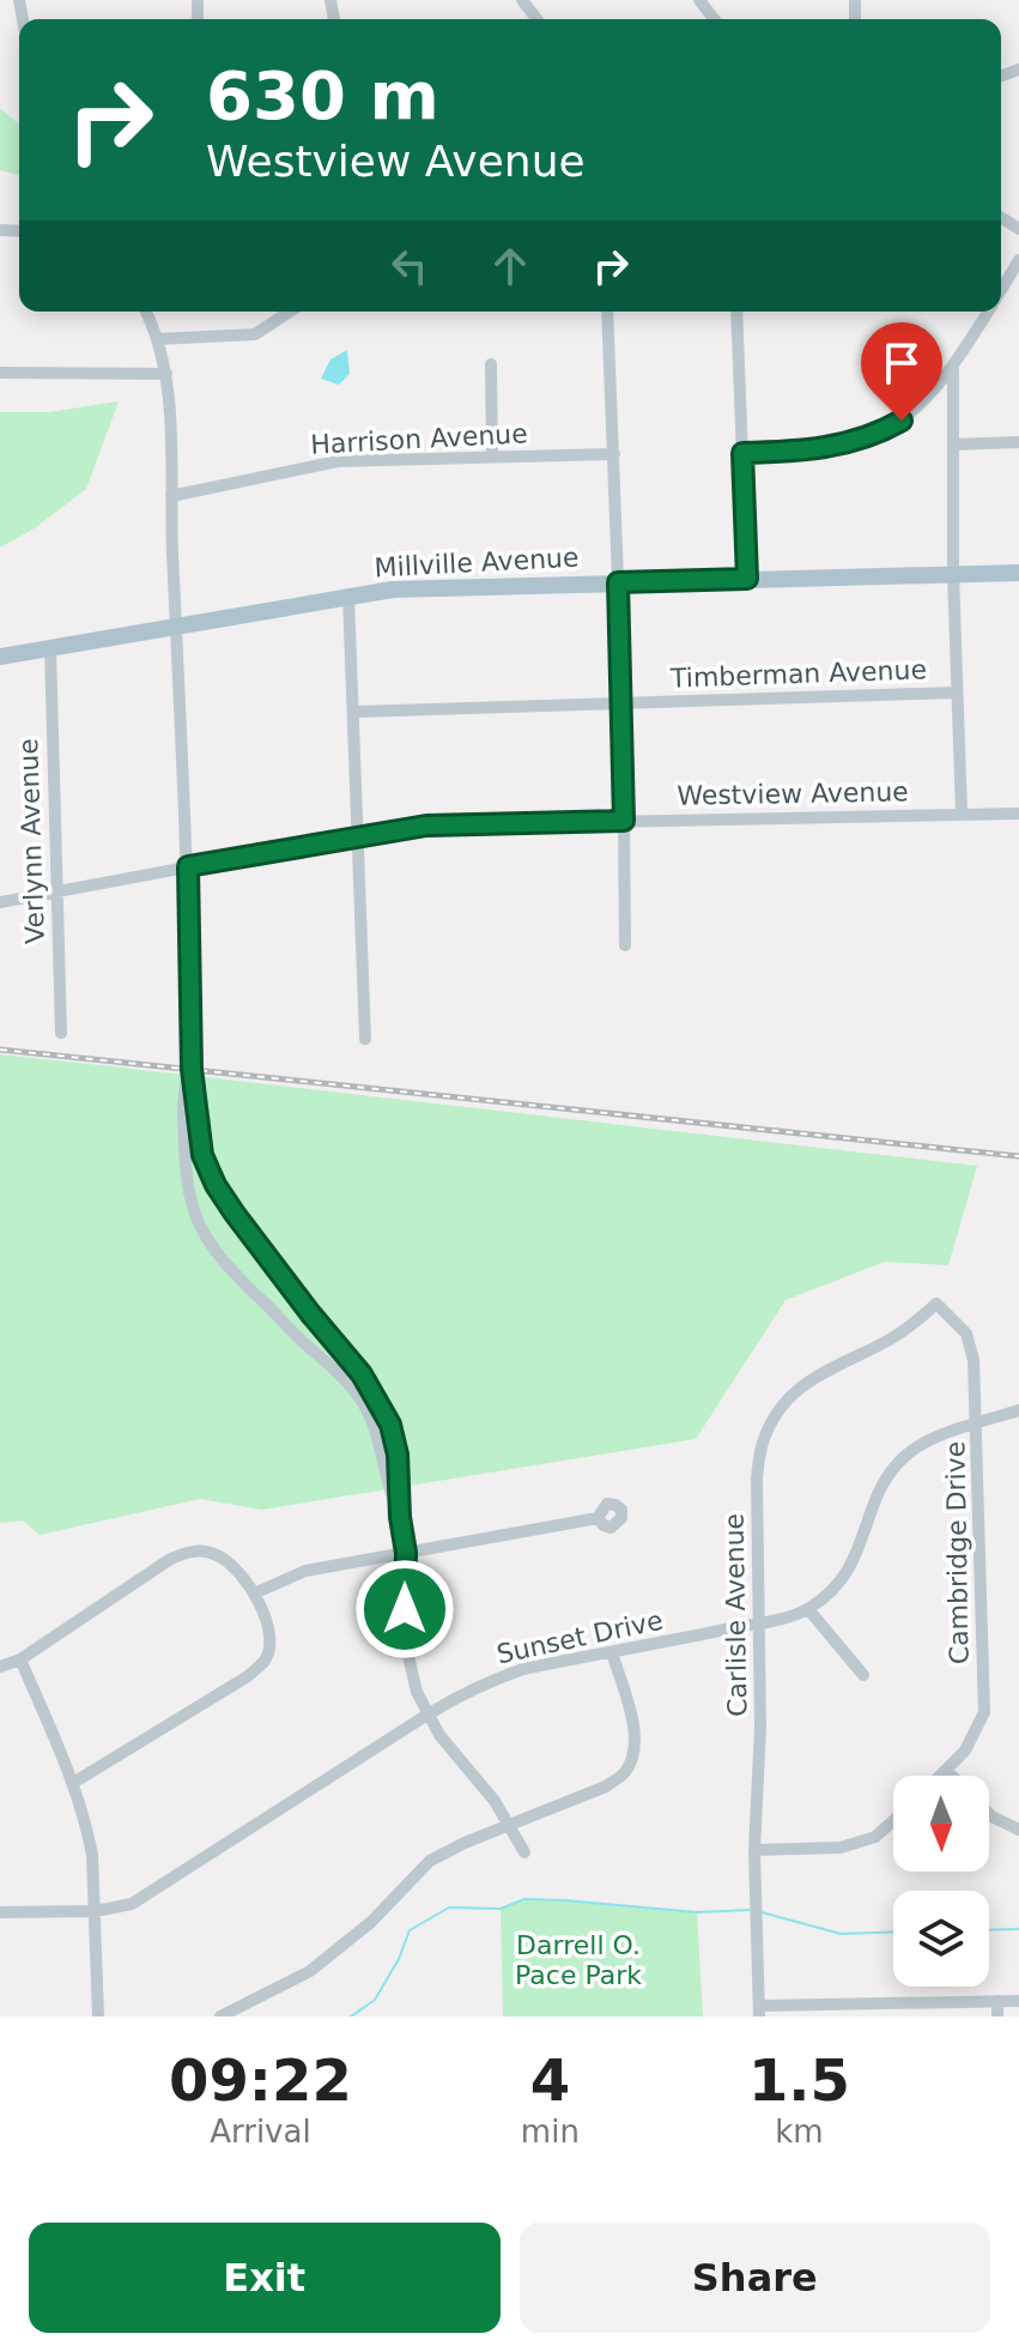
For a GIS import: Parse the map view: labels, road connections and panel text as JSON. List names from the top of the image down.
{
  "streets": {
    "main road": ["Millville Avenue"],
    "street": [
      "Harrison Avenue",
      "Timberman Avenue",
      "Westview Avenue",
      "Verlynn Avenue",
      "Cambridge Drive",
      "Carlisle Avenue",
      "Sunset Drive"
    ]
  },
  "crossings": [
    ["Millville Avenue", "Verlynn Avenue"],
    ["Westview Avenue", "Verlynn Avenue"],
    ["Cambridge Drive", "Carlisle Avenue"],
    ["Cambridge Drive", "Sunset Drive"],
    ["Carlisle Avenue", "Sunset Drive"]
  ],
  "parks": ["Darrell O. Pace Park"],
  "north": "bottom",
  "page": {
    "turn": ["630 m", "Westview Avenue"],
    "eta": [
      "09:22",
      "Arrival",
      "4",
      "min",
      "1.5",
      "km"
    ],
    "buttons": ["Exit", "Share"]
  }
}
